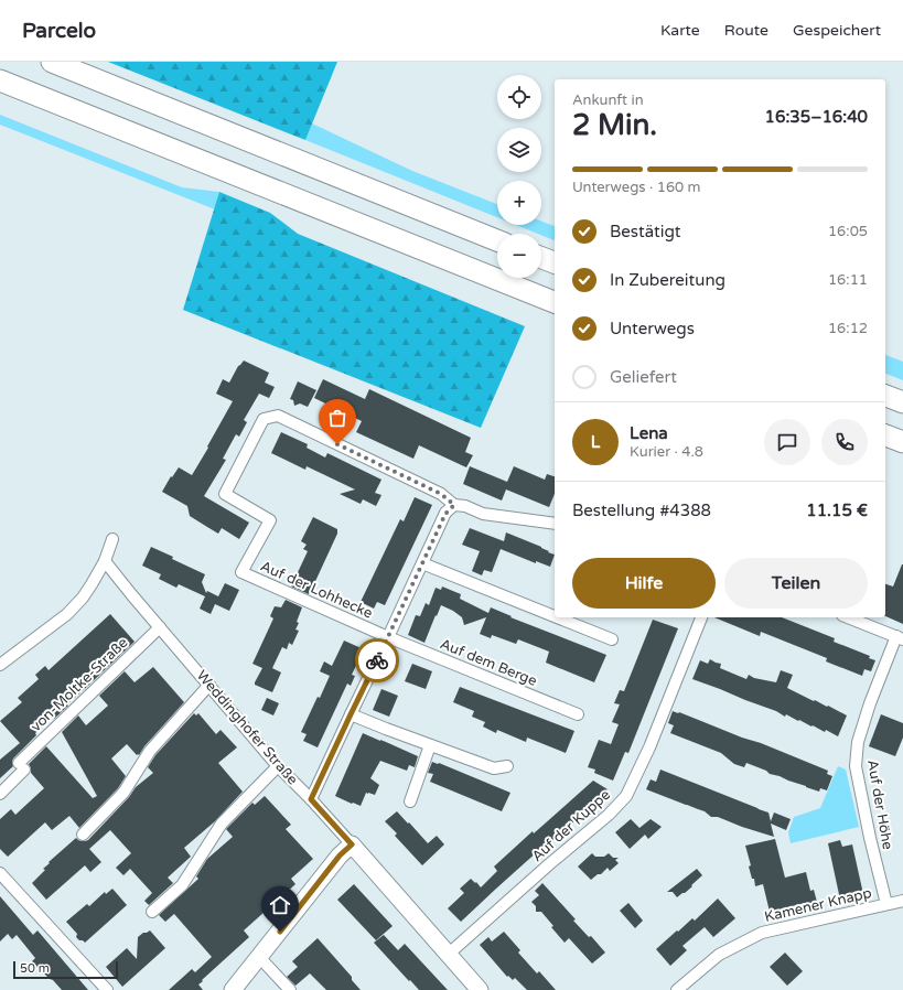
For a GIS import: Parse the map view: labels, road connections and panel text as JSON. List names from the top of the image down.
{
  "streets": {
    "street": [
      "Auf der Lohhecke",
      "Auf dem Berge",
      "von-Moltke-Straße",
      "Weddinghofer Straße",
      "Auf der Höhe",
      "Auf der Kuppe",
      "Kamener Knapp"
    ]
  },
  "crossings": [
    ["Auf der Lohhecke", "Auf dem Berge"],
    ["von-Moltke-Straße", "Weddinghofer Straße"],
    ["Weddinghofer Straße", "Auf der Kuppe"],
    ["Auf der Höhe", "Kamener Knapp"]
  ],
  "scale_bar": "50 m",
  "page": {
    "header": "Parcelo",
    "nav": ["Karte", "Route", "Gespeichert"],
    "map_buttons": ["+", "−"],
    "heading": ["2 Min.", "Ankunft in", "16:35–16:40"],
    "panel": [
      "Lena",
      "Kurier · 4.8",
      "Bestellung #4388",
      "11.15 €"
    ],
    "bar": "Unterwegs · 160 m",
    "list": [
      ["Bestätigt", "16:05"],
      ["In Zubereitung", "16:11"],
      ["Unterwegs", "16:12"],
      "Geliefert"
    ],
    "round": "L",
    "buttons": ["Hilfe", "Teilen"],
    "scale": "50 m"
  }
}
